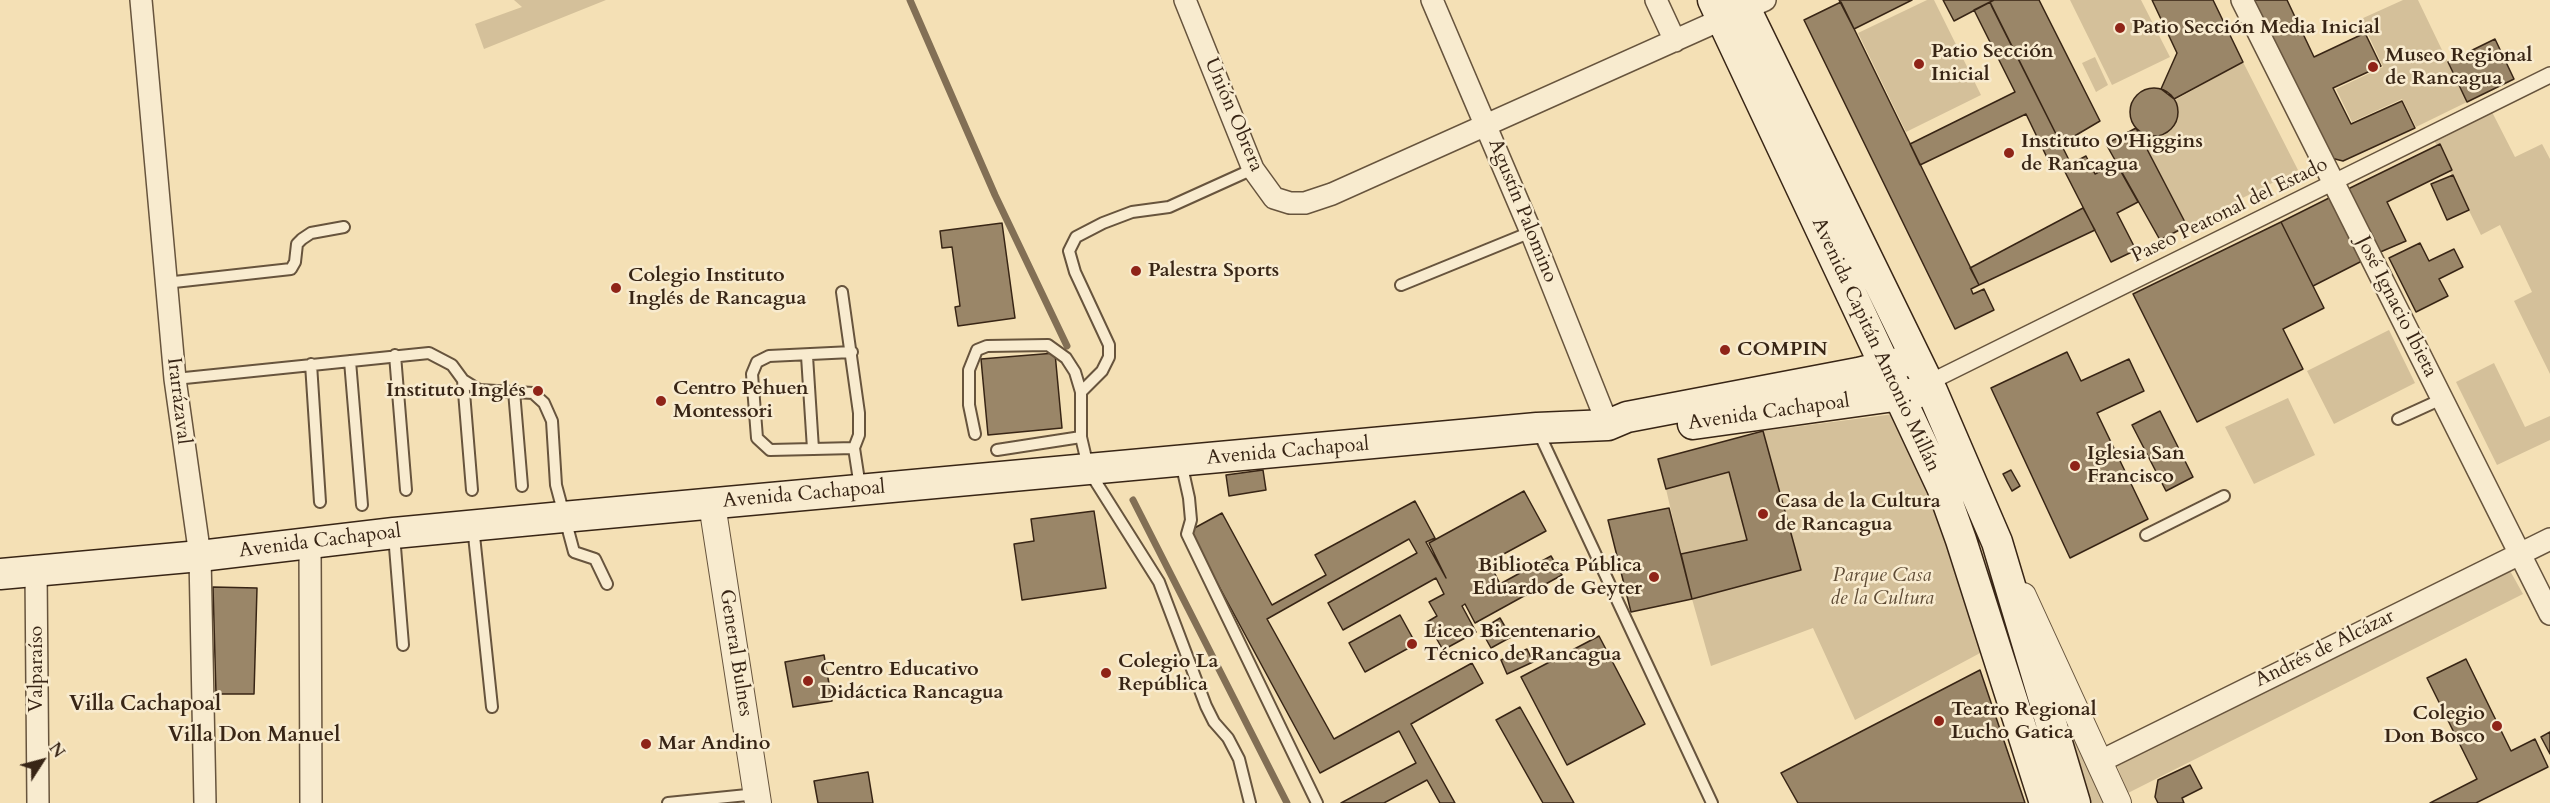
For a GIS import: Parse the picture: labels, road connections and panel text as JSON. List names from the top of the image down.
{
  "streets": {
    "main road": ["Avenida Capitán Antonio Millán", "Avenida Cachapoal"],
    "street": [
      "Unión Obrera",
      "Agustín Palomino",
      "Paseo Peatonal del Estado",
      "José Ignacio Ibieta",
      "Irarrázaval",
      "Andrés de Alcázar",
      "General Bulnes",
      "Valparaíso"
    ]
  },
  "crossings": [
    ["Unión Obrera", "Agustín Palomino"],
    ["Agustín Palomino", "Avenida Cachapoal"],
    ["Paseo Peatonal del Estado", "José Ignacio Ibieta"],
    ["Paseo Peatonal del Estado", "Avenida Capitán Antonio Millán"],
    ["Paseo Peatonal del Estado", "Avenida Cachapoal"],
    ["José Ignacio Ibieta", "Andrés de Alcázar"],
    ["Avenida Capitán Antonio Millán", "Avenida Cachapoal"],
    ["Avenida Capitán Antonio Millán", "Andrés de Alcázar"],
    ["Irarrázaval", "Avenida Cachapoal"],
    ["Avenida Cachapoal", "General Bulnes"],
    ["Avenida Cachapoal", "Valparaíso"]
  ],
  "districts": ["Villa Cachapoal", "Villa Don Manuel"],
  "parks": ["Parque Casa de la Cultura"],
  "places": [
    "Patio Sección Media Inicial",
    "Patio Sección Inicial",
    "Museo Regional de Rancagua",
    "Instituto O'Higgins de Rancagua",
    "Palestra Sports",
    "Colegio Instituto Inglés de Rancagua",
    "COMPIN",
    "Instituto Inglés",
    "Centro Pehuen Montessori",
    "Iglesia San Francisco",
    "Casa de la Cultura de Rancagua",
    "Biblioteca Pública Eduardo de Geyter",
    "Liceo Bicentenario Técnico de Rancagua",
    "Colegio La República",
    "Centro Educativo Didáctica Rancagua",
    "Teatro Regional Lucho Gatica",
    "Colegio Don Bosco",
    "Mar Andino"
  ],
  "north": "top right"
}
